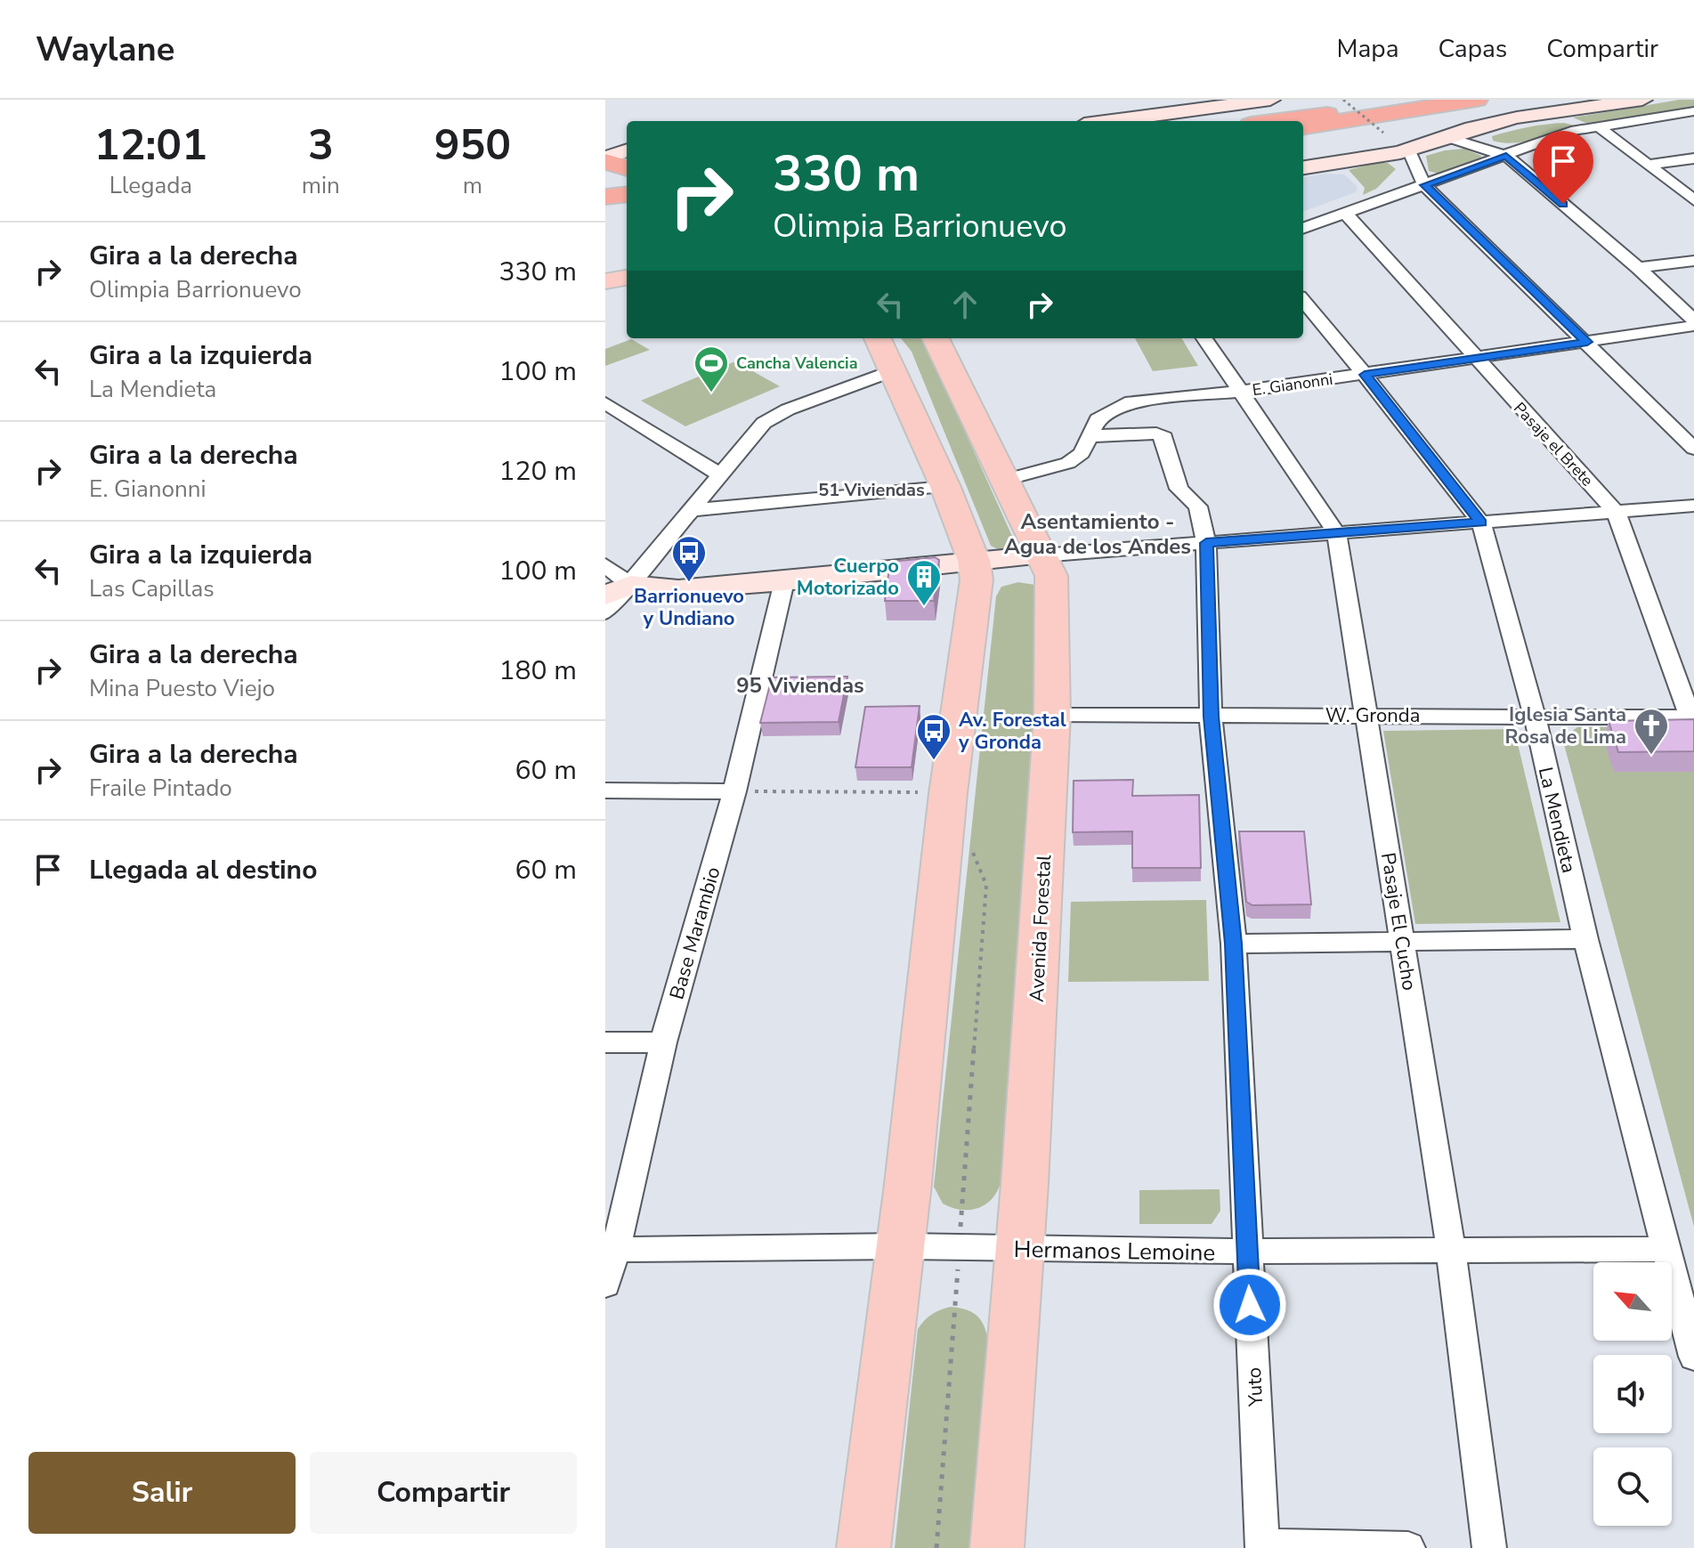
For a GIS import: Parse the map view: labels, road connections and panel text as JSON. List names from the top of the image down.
{
  "streets": {
    "main road": ["Avenida Forestal"],
    "street": [
      "E. Gianonni",
      "Pasaje el Brete",
      "W. Gronda",
      "La Mendieta",
      "Pasaje El Cucho",
      "Base Marambio",
      "Hermanos Lemoine",
      "Yuto"
    ]
  },
  "crossings": [
    ["E. Gianonni", "Pasaje el Brete"],
    ["E. Gianonni", "La Mendieta"],
    ["E. Gianonni", "Pasaje El Cucho"],
    ["E. Gianonni", "Avenida Forestal"],
    ["E. Gianonni", "Yuto"],
    ["Pasaje el Brete", "W. Gronda"],
    ["W. Gronda", "La Mendieta"],
    ["W. Gronda", "Pasaje El Cucho"],
    ["W. Gronda", "Avenida Forestal"],
    ["W. Gronda", "Yuto"],
    ["La Mendieta", "Hermanos Lemoine"],
    ["Pasaje El Cucho", "Hermanos Lemoine"],
    ["Avenida Forestal", "Hermanos Lemoine"],
    ["Base Marambio", "Hermanos Lemoine"],
    ["Hermanos Lemoine", "Yuto"]
  ],
  "districts": ["51 Viviendas", "Asentamiento - Agua de los Andes", "95 Viviendas"],
  "places": {
    "sports": ["Cancha Valencia"],
    "bus stop": ["Barrionuevo y Undiano", "Av. Forestal y Gronda"],
    "building": ["Cuerpo Motorizado"],
    "church": ["Iglesia Santa Rosa de Lima"]
  },
  "north": "top left",
  "page": {
    "header": "Waylane",
    "nav": ["Mapa", "Capas", "Compartir"],
    "eta": [
      "12:01",
      "Llegada",
      "3",
      "min",
      "950",
      "m"
    ],
    "turn": ["330 m", "Olimpia Barrionuevo"],
    "list": [
      {
        "name": "Gira a la derecha",
        "note": "Olimpia Barrionuevo",
        "value": "330 m"
      },
      {
        "name": "Gira a la izquierda",
        "note": "La Mendieta",
        "value": "100 m"
      },
      {
        "name": "Gira a la derecha",
        "note": "E. Gianonni",
        "value": "120 m"
      },
      {
        "name": "Gira a la izquierda",
        "note": "Las Capillas",
        "value": "100 m"
      },
      {
        "name": "Gira a la derecha",
        "note": "Mina Puesto Viejo",
        "value": "180 m"
      },
      {
        "name": "Gira a la derecha",
        "note": "Fraile Pintado",
        "value": "60 m"
      },
      {
        "name": "Llegada al destino",
        "value": "60 m"
      }
    ],
    "buttons": ["Salir", "Compartir"]
  }
}
